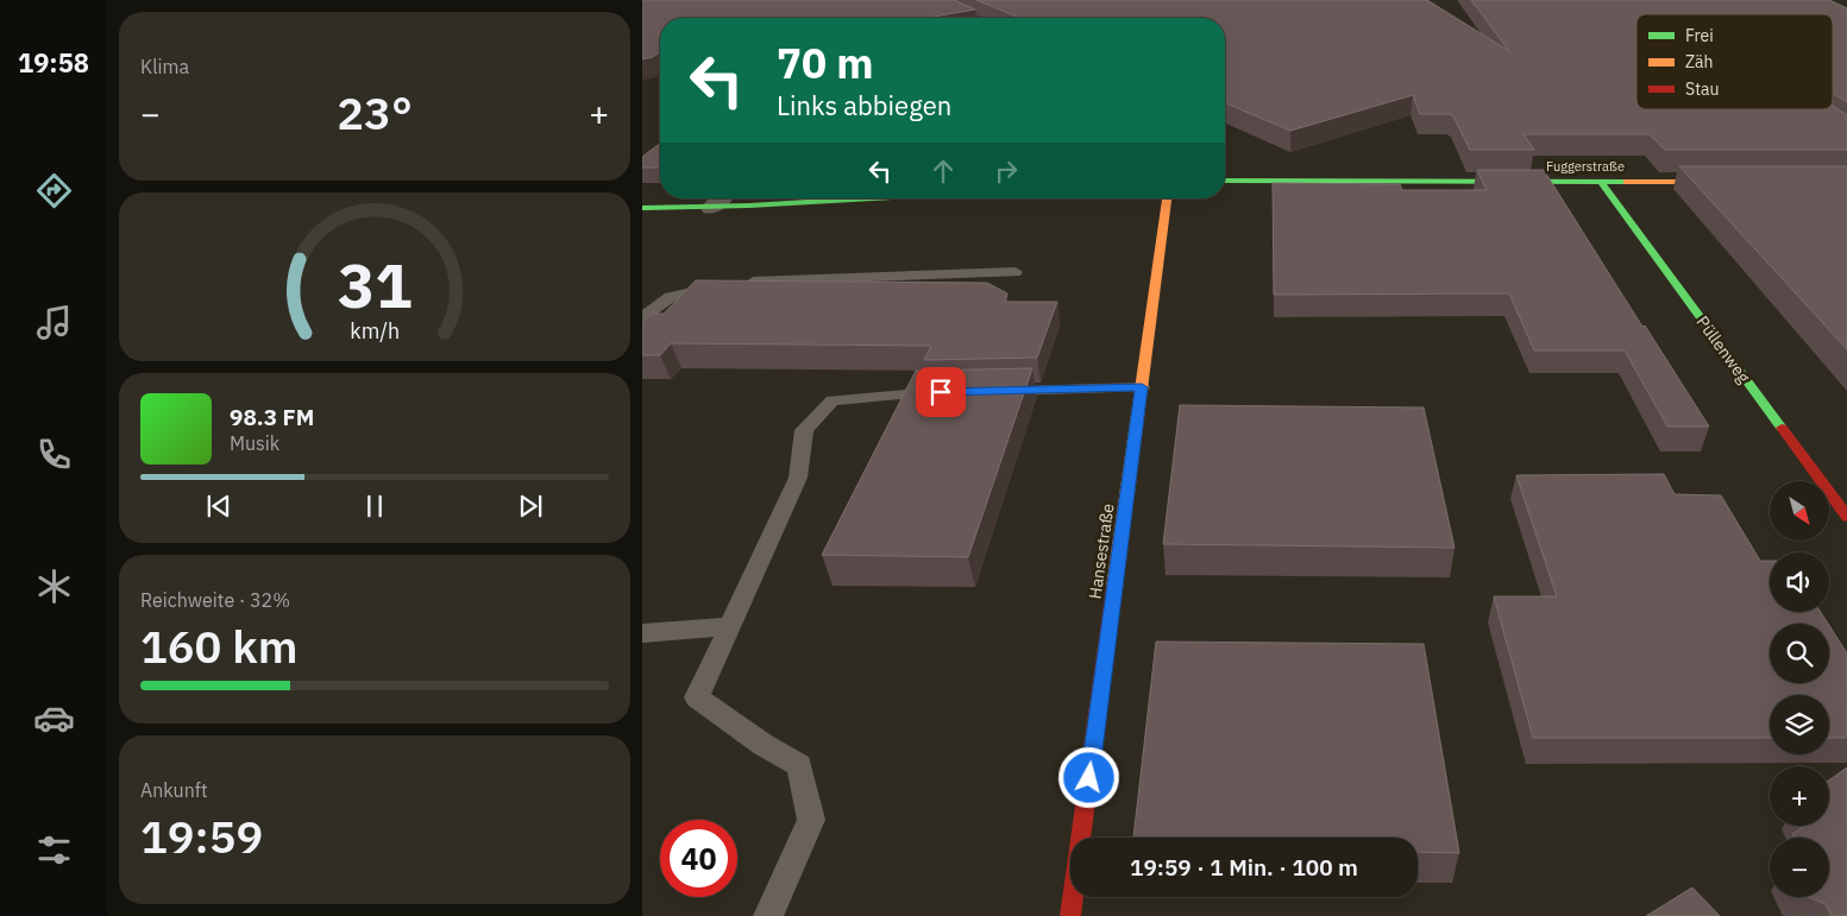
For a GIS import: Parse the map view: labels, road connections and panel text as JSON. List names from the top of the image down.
{
  "streets": {
    "street": ["Fuggerstraße", "Püllenweg", "Hansestraße"]
  },
  "crossings": [
    ["Fuggerstraße", "Püllenweg"]
  ],
  "legend": ["Frei", "Zäh", "Stau"],
  "north": "bottom right",
  "page": {
    "tabs": "19:58",
    "tile": [
      "Klima",
      ["Reichweite · 32%", "160 km"],
      ["Ankunft", "19:59"]
    ],
    "turn": ["70 m", "Links abbiegen"],
    "heat": ["−", "23°", "+"],
    "song": ["98.3 FM", "Musik"],
    "map_buttons": ["+", "−"],
    "limit": "40",
    "trip": "19:59 · 1 Min. · 100 m",
    "gauge": ["31", "km/h"]
  }
}
